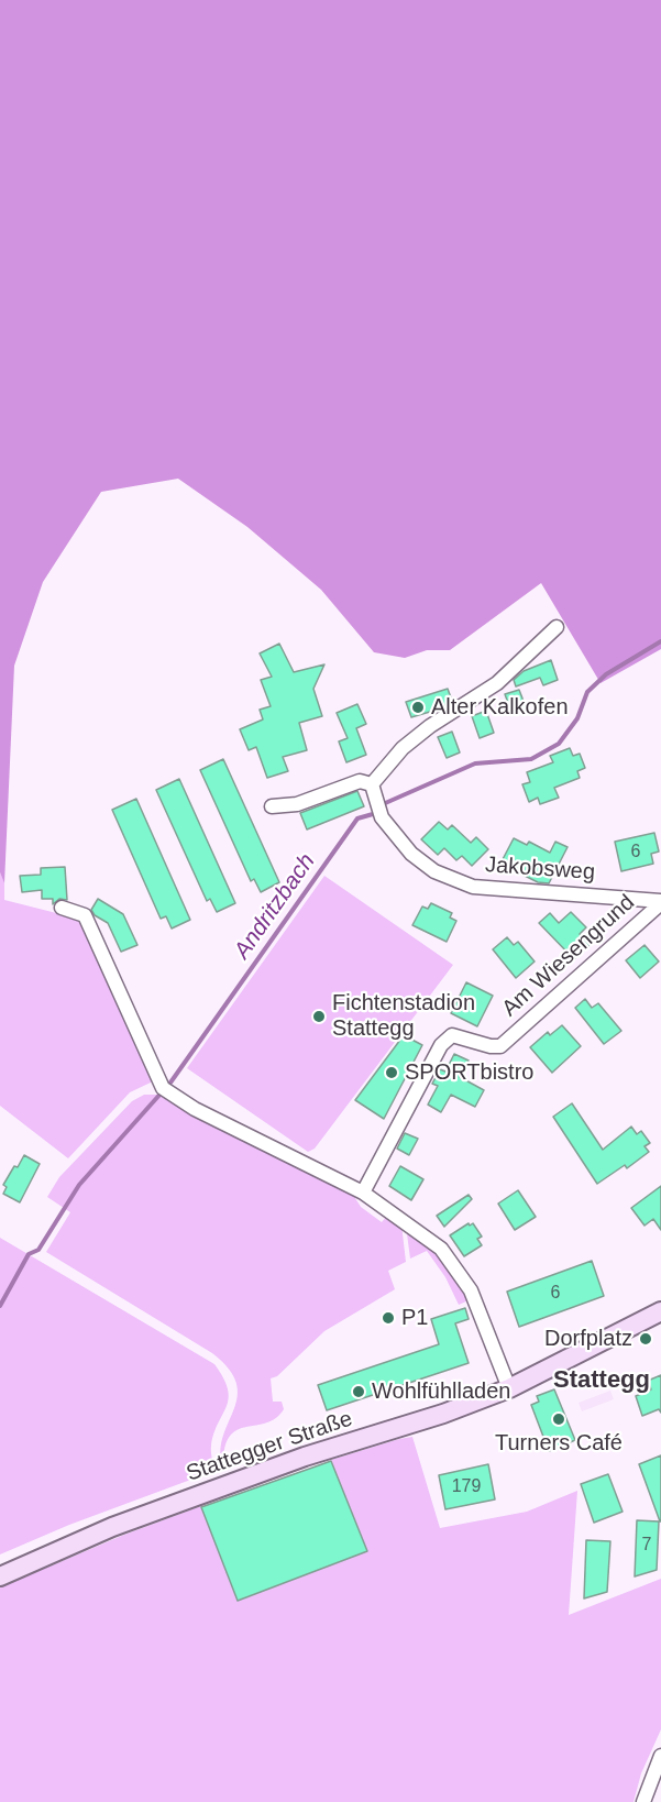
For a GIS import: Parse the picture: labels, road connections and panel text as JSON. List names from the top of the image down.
{
  "streets": {
    "main road": ["Stattegger Straße"],
    "street": ["Jakobsweg", "Am Wiesengrund"]
  },
  "crossings": [
    ["Jakobsweg", "Am Wiesengrund"]
  ],
  "districts": ["Stattegg"],
  "water": ["Andritzbach"],
  "places": [
    "Alter Kalkofen",
    "Fichtenstadion Stattegg",
    "SPORTbistro",
    "P1",
    "Dorfplatz",
    "Wohlfühlladen",
    "Turners Café"
  ],
  "house_numbers": [
    "6",
    "6",
    "179",
    "7"
  ]
}
